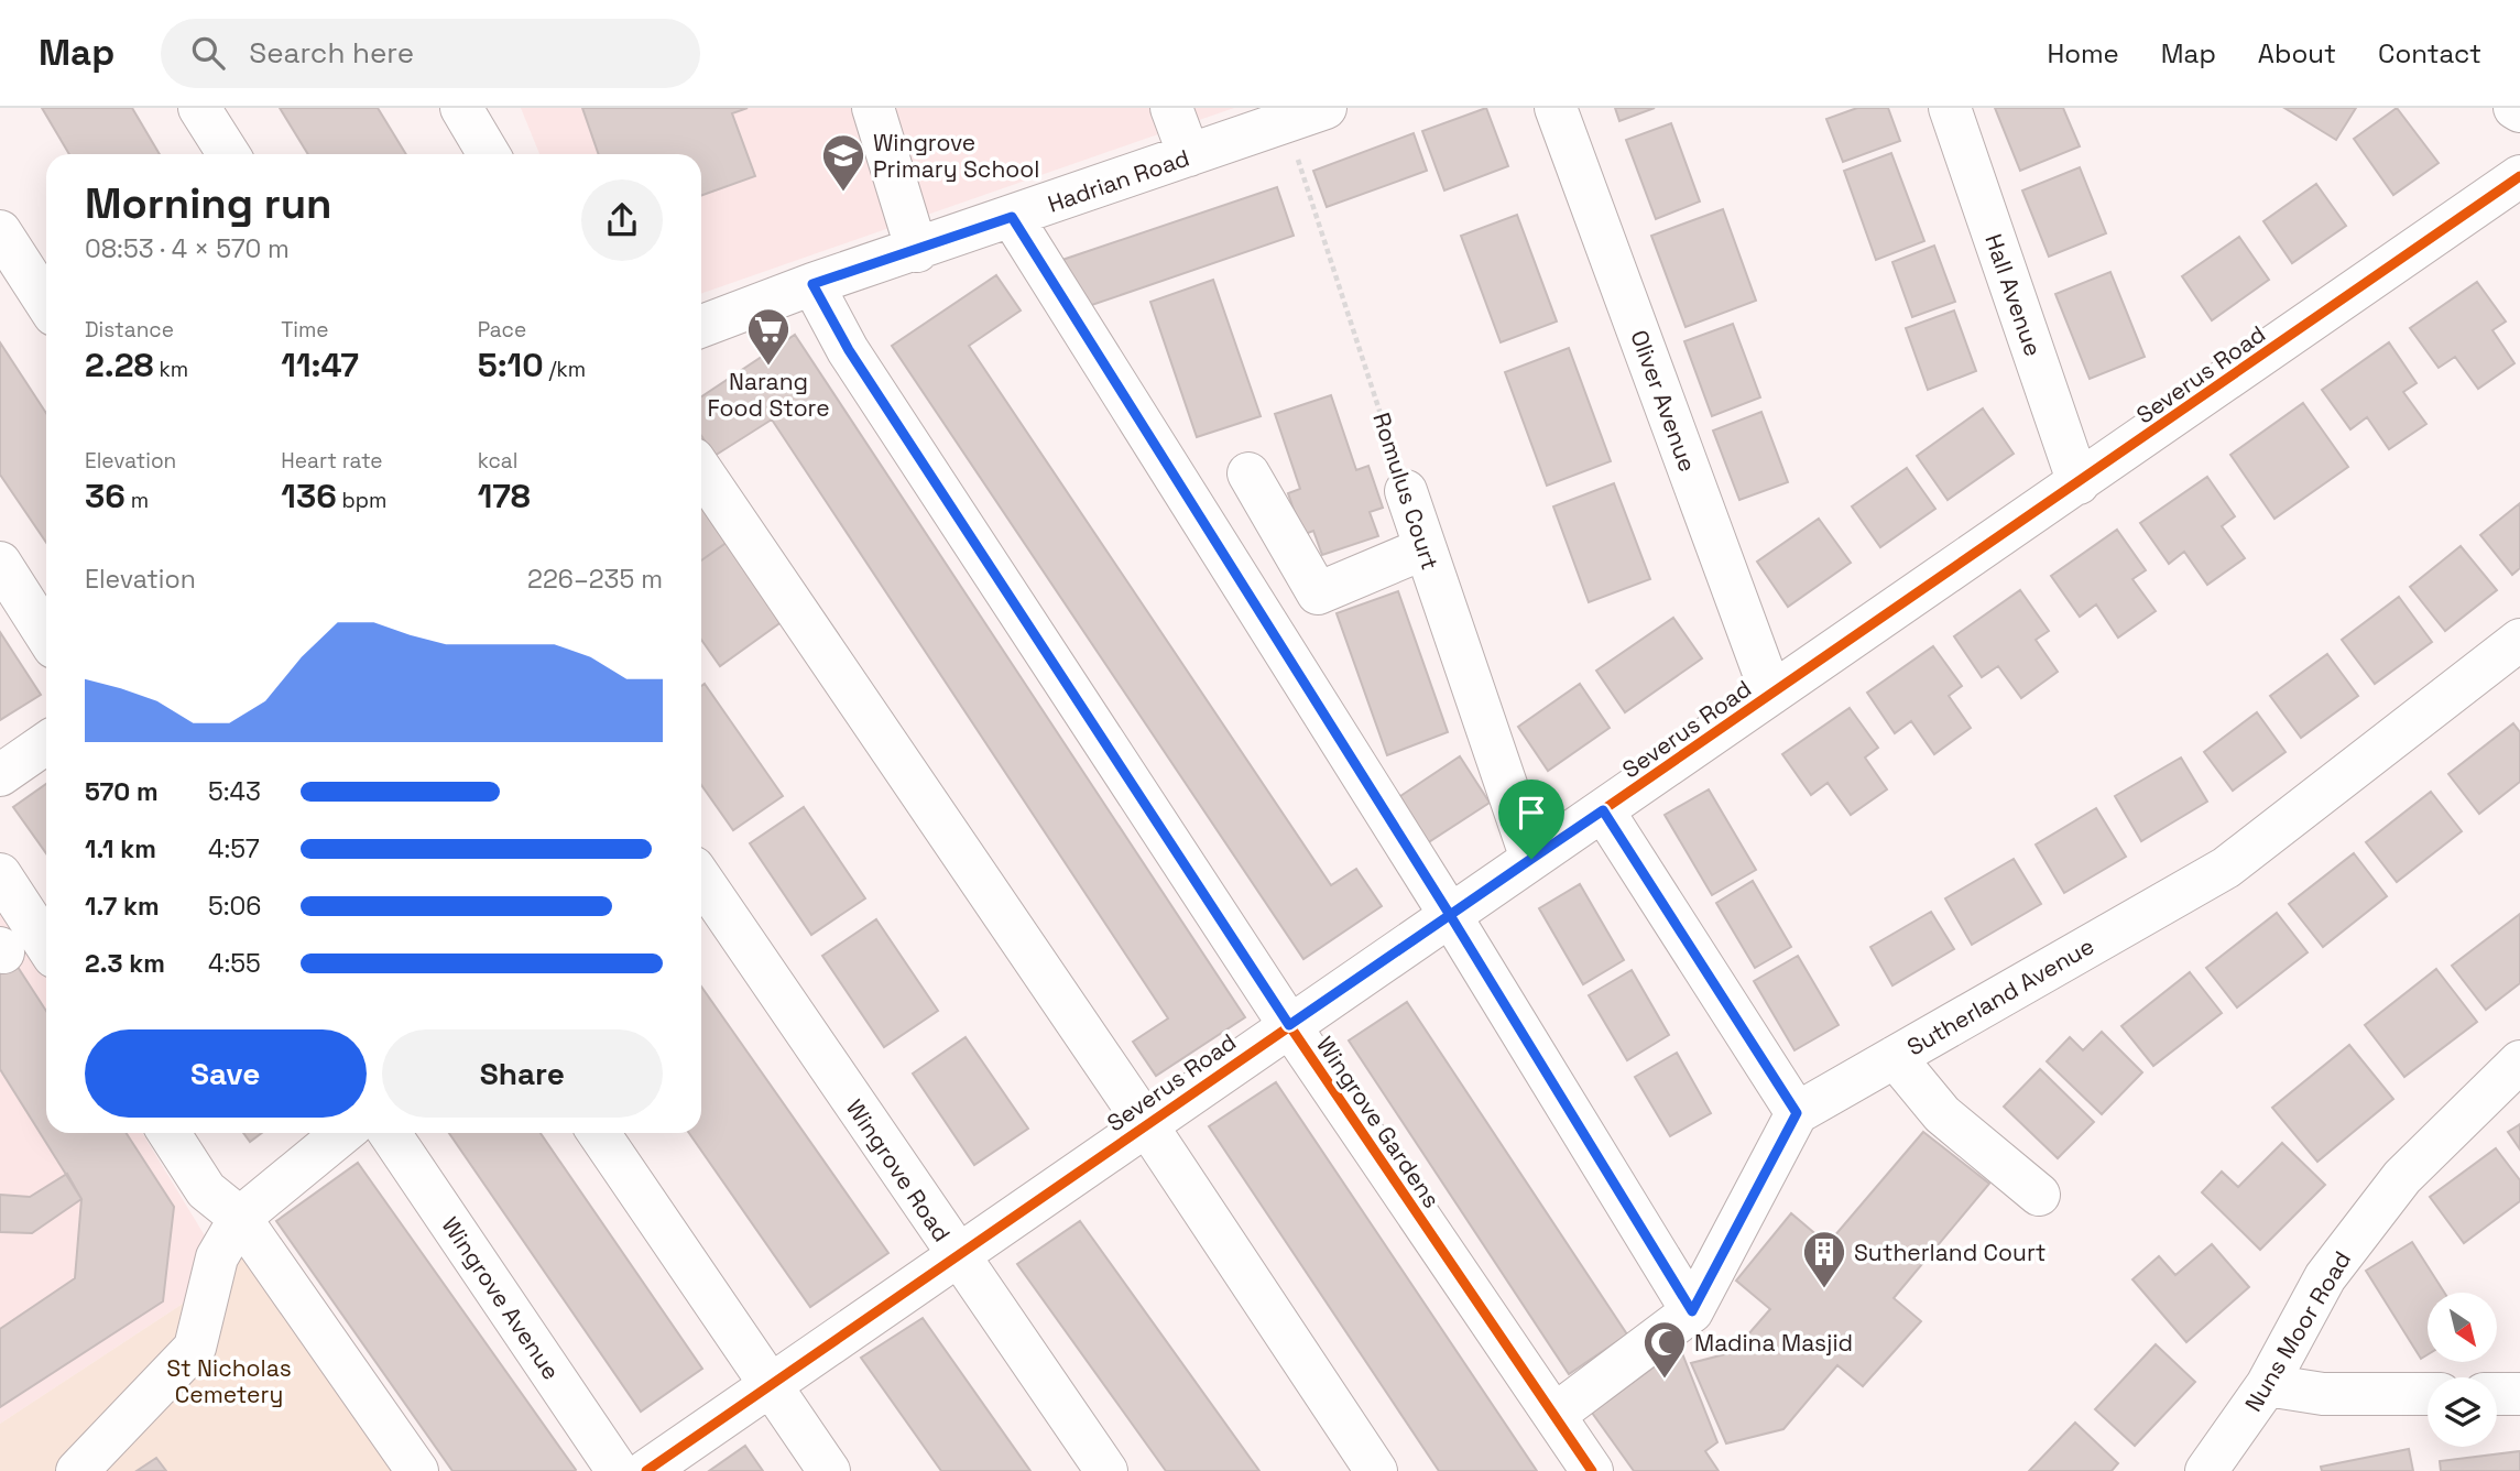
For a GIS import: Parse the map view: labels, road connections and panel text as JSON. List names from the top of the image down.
{
  "streets": {
    "street": [
      "Hadrian Road",
      "Hall Avenue",
      "Severus Road",
      "Oliver Avenue",
      "Romulus Court",
      "Sutherland Avenue",
      "Wingrove Gardens",
      "Wingrove Road",
      "Wingrove Avenue",
      "Nuns Moor Road"
    ]
  },
  "crossings": [
    ["Hadrian Road", "Romulus Court"],
    ["Hadrian Road", "Wingrove Gardens"],
    ["Hall Avenue", "Severus Road"],
    ["Severus Road", "Oliver Avenue"],
    ["Severus Road", "Romulus Court"],
    ["Severus Road", "Wingrove Gardens"],
    ["Severus Road", "Wingrove Road"]
  ],
  "parks": ["St Nicholas Cemetery"],
  "places": {
    "school or university": ["Wingrove Primary School"],
    "supermarket": ["Narang Food Store"],
    "building": ["Sutherland Court"],
    "mosque": ["Madina Masjid"]
  },
  "north": "bottom right",
  "page": {
    "header": "Map",
    "search": "Search here",
    "nav": [
      "Home",
      "Map",
      "About",
      "Contact"
    ],
    "heading": ["Morning run", "08:53 · 4 × 570 m"],
    "stats": [
      ["Distance", "2.28 km"],
      ["Time", "11:47"],
      ["Pace", "5:10 /km"],
      ["Elevation", "36 m"],
      ["Heart rate", "136 bpm"],
      ["kcal", "178"]
    ],
    "chart": ["Elevation", "226–235 m"],
    "list": [
      {
        "name": "570 m",
        "note": "5:43"
      },
      {
        "name": "1.1 km",
        "note": "4:57"
      },
      {
        "name": "1.7 km",
        "note": "5:06"
      },
      {
        "name": "2.3 km",
        "note": "4:55"
      }
    ],
    "buttons": ["Save", "Share"]
  }
}
